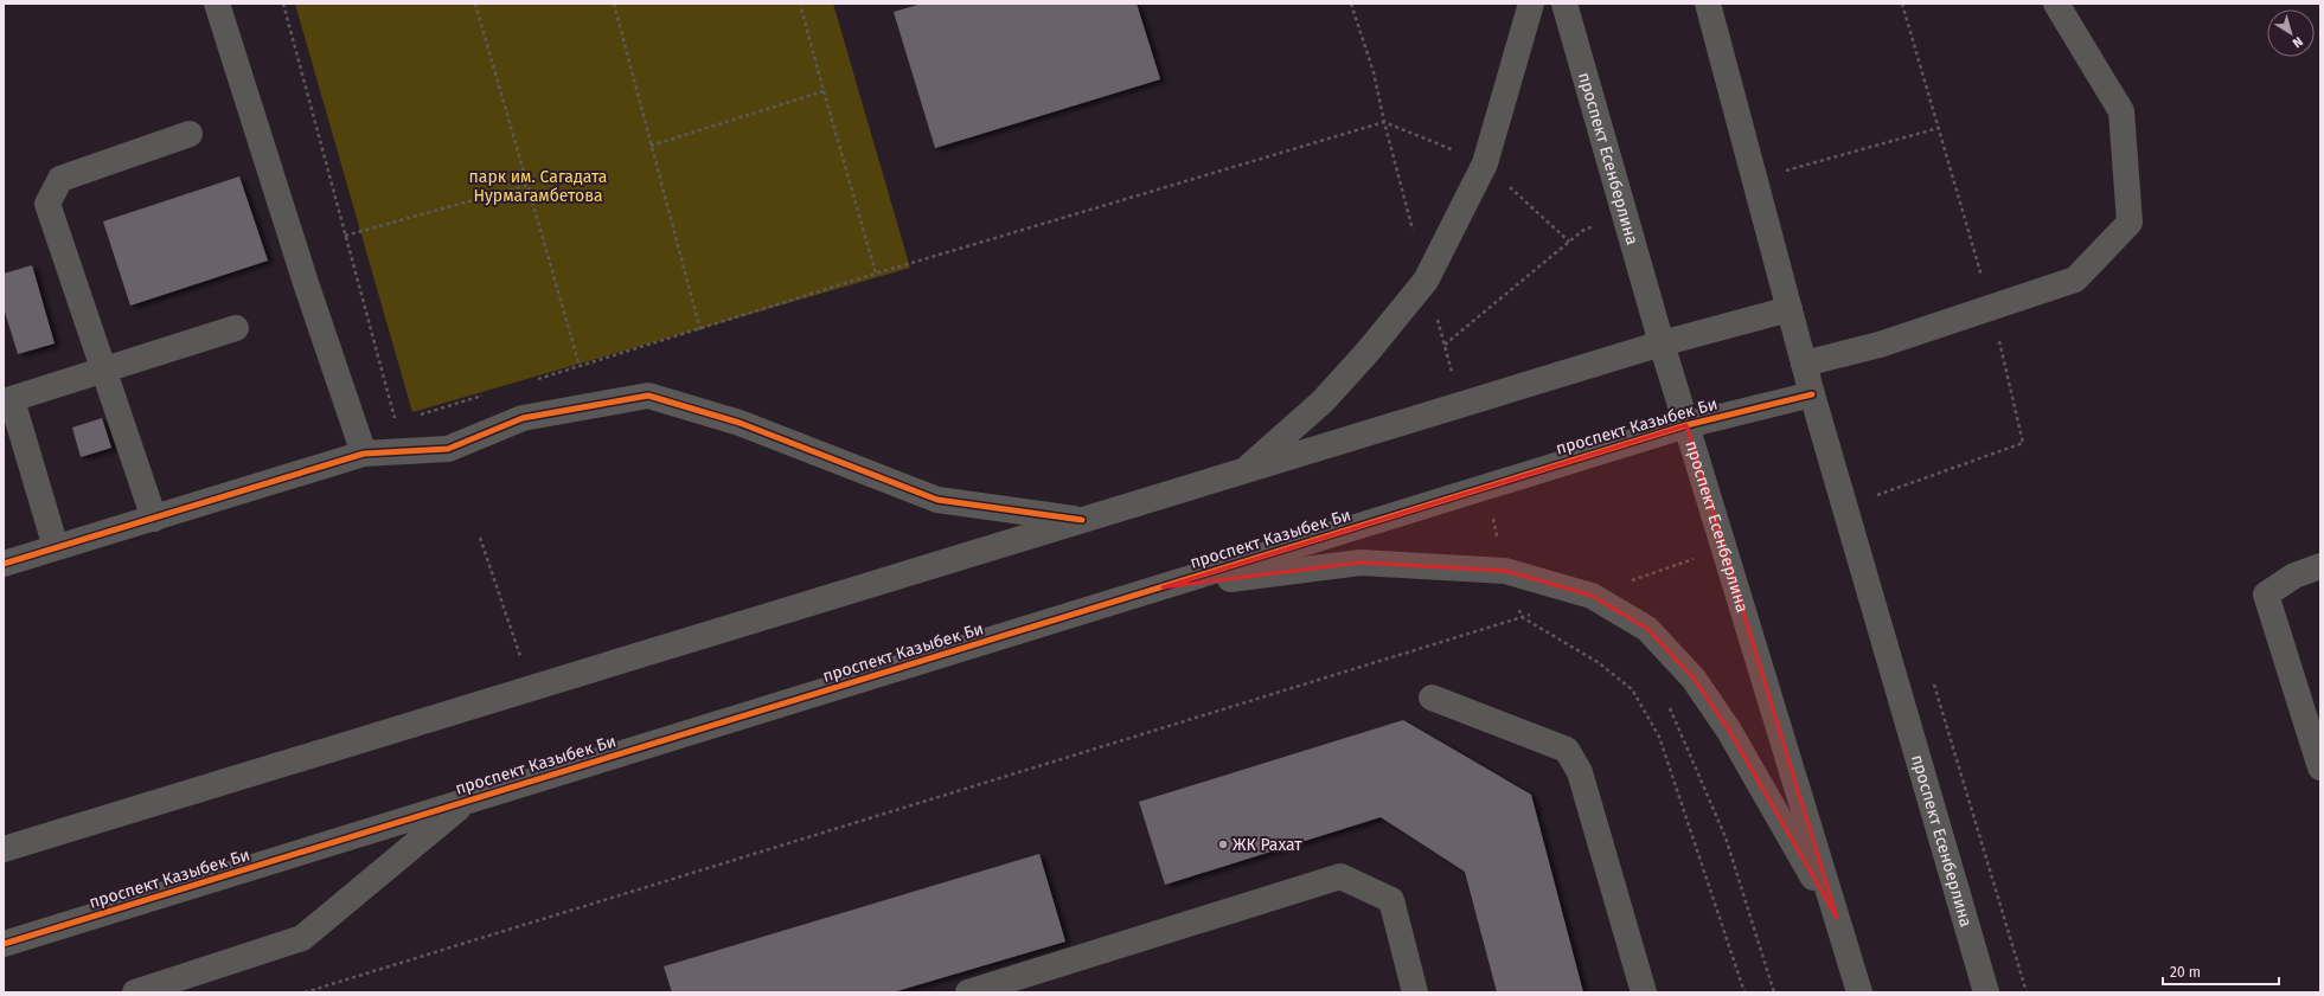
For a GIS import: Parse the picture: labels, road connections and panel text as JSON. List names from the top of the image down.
{
  "streets": {
    "street": ["проспект Есенберлина", "проспект Казыбек Би"]
  },
  "crossings": [
    ["проспект Есенберлина", "проспект Казыбек Би"]
  ],
  "parks": ["парк им. Сагадата Нурмагамбетова"],
  "places": ["ЖК Рахат"],
  "scale_bar": "20 m",
  "north": "bottom right"
}
